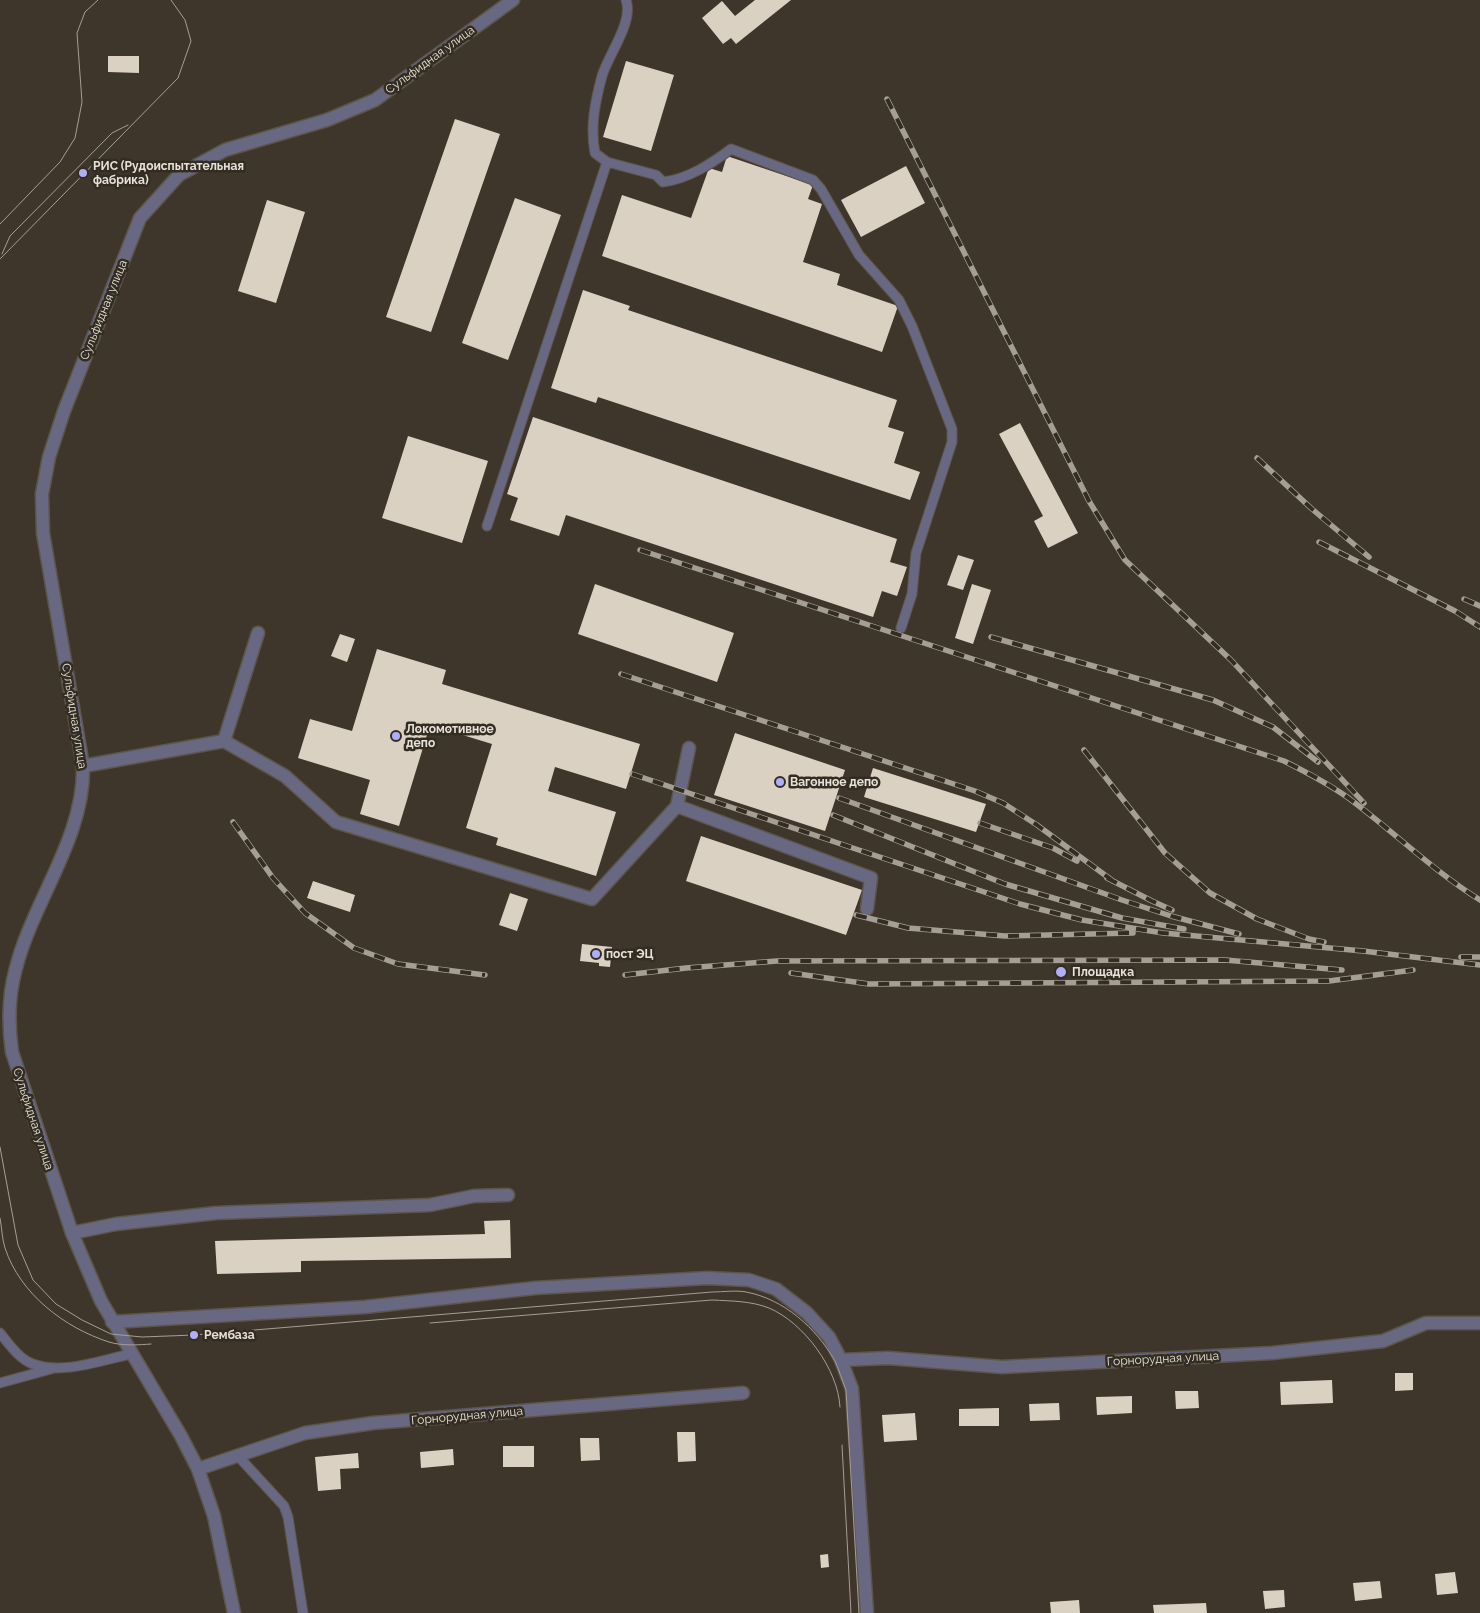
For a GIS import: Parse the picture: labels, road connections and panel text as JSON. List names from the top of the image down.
{
  "streets": {
    "street": ["Сульфидная улица", "Горнорудная улица"]
  },
  "crossings": [
    ["Сульфидная улица", "Горнорудная улица"]
  ],
  "places": [
    "РИС (Рудоиспытательная фабрика)",
    "Локомотивное депо",
    "Вагонное депо",
    "пост ЭЦ",
    "Площадка",
    "Рембаза"
  ]
}
